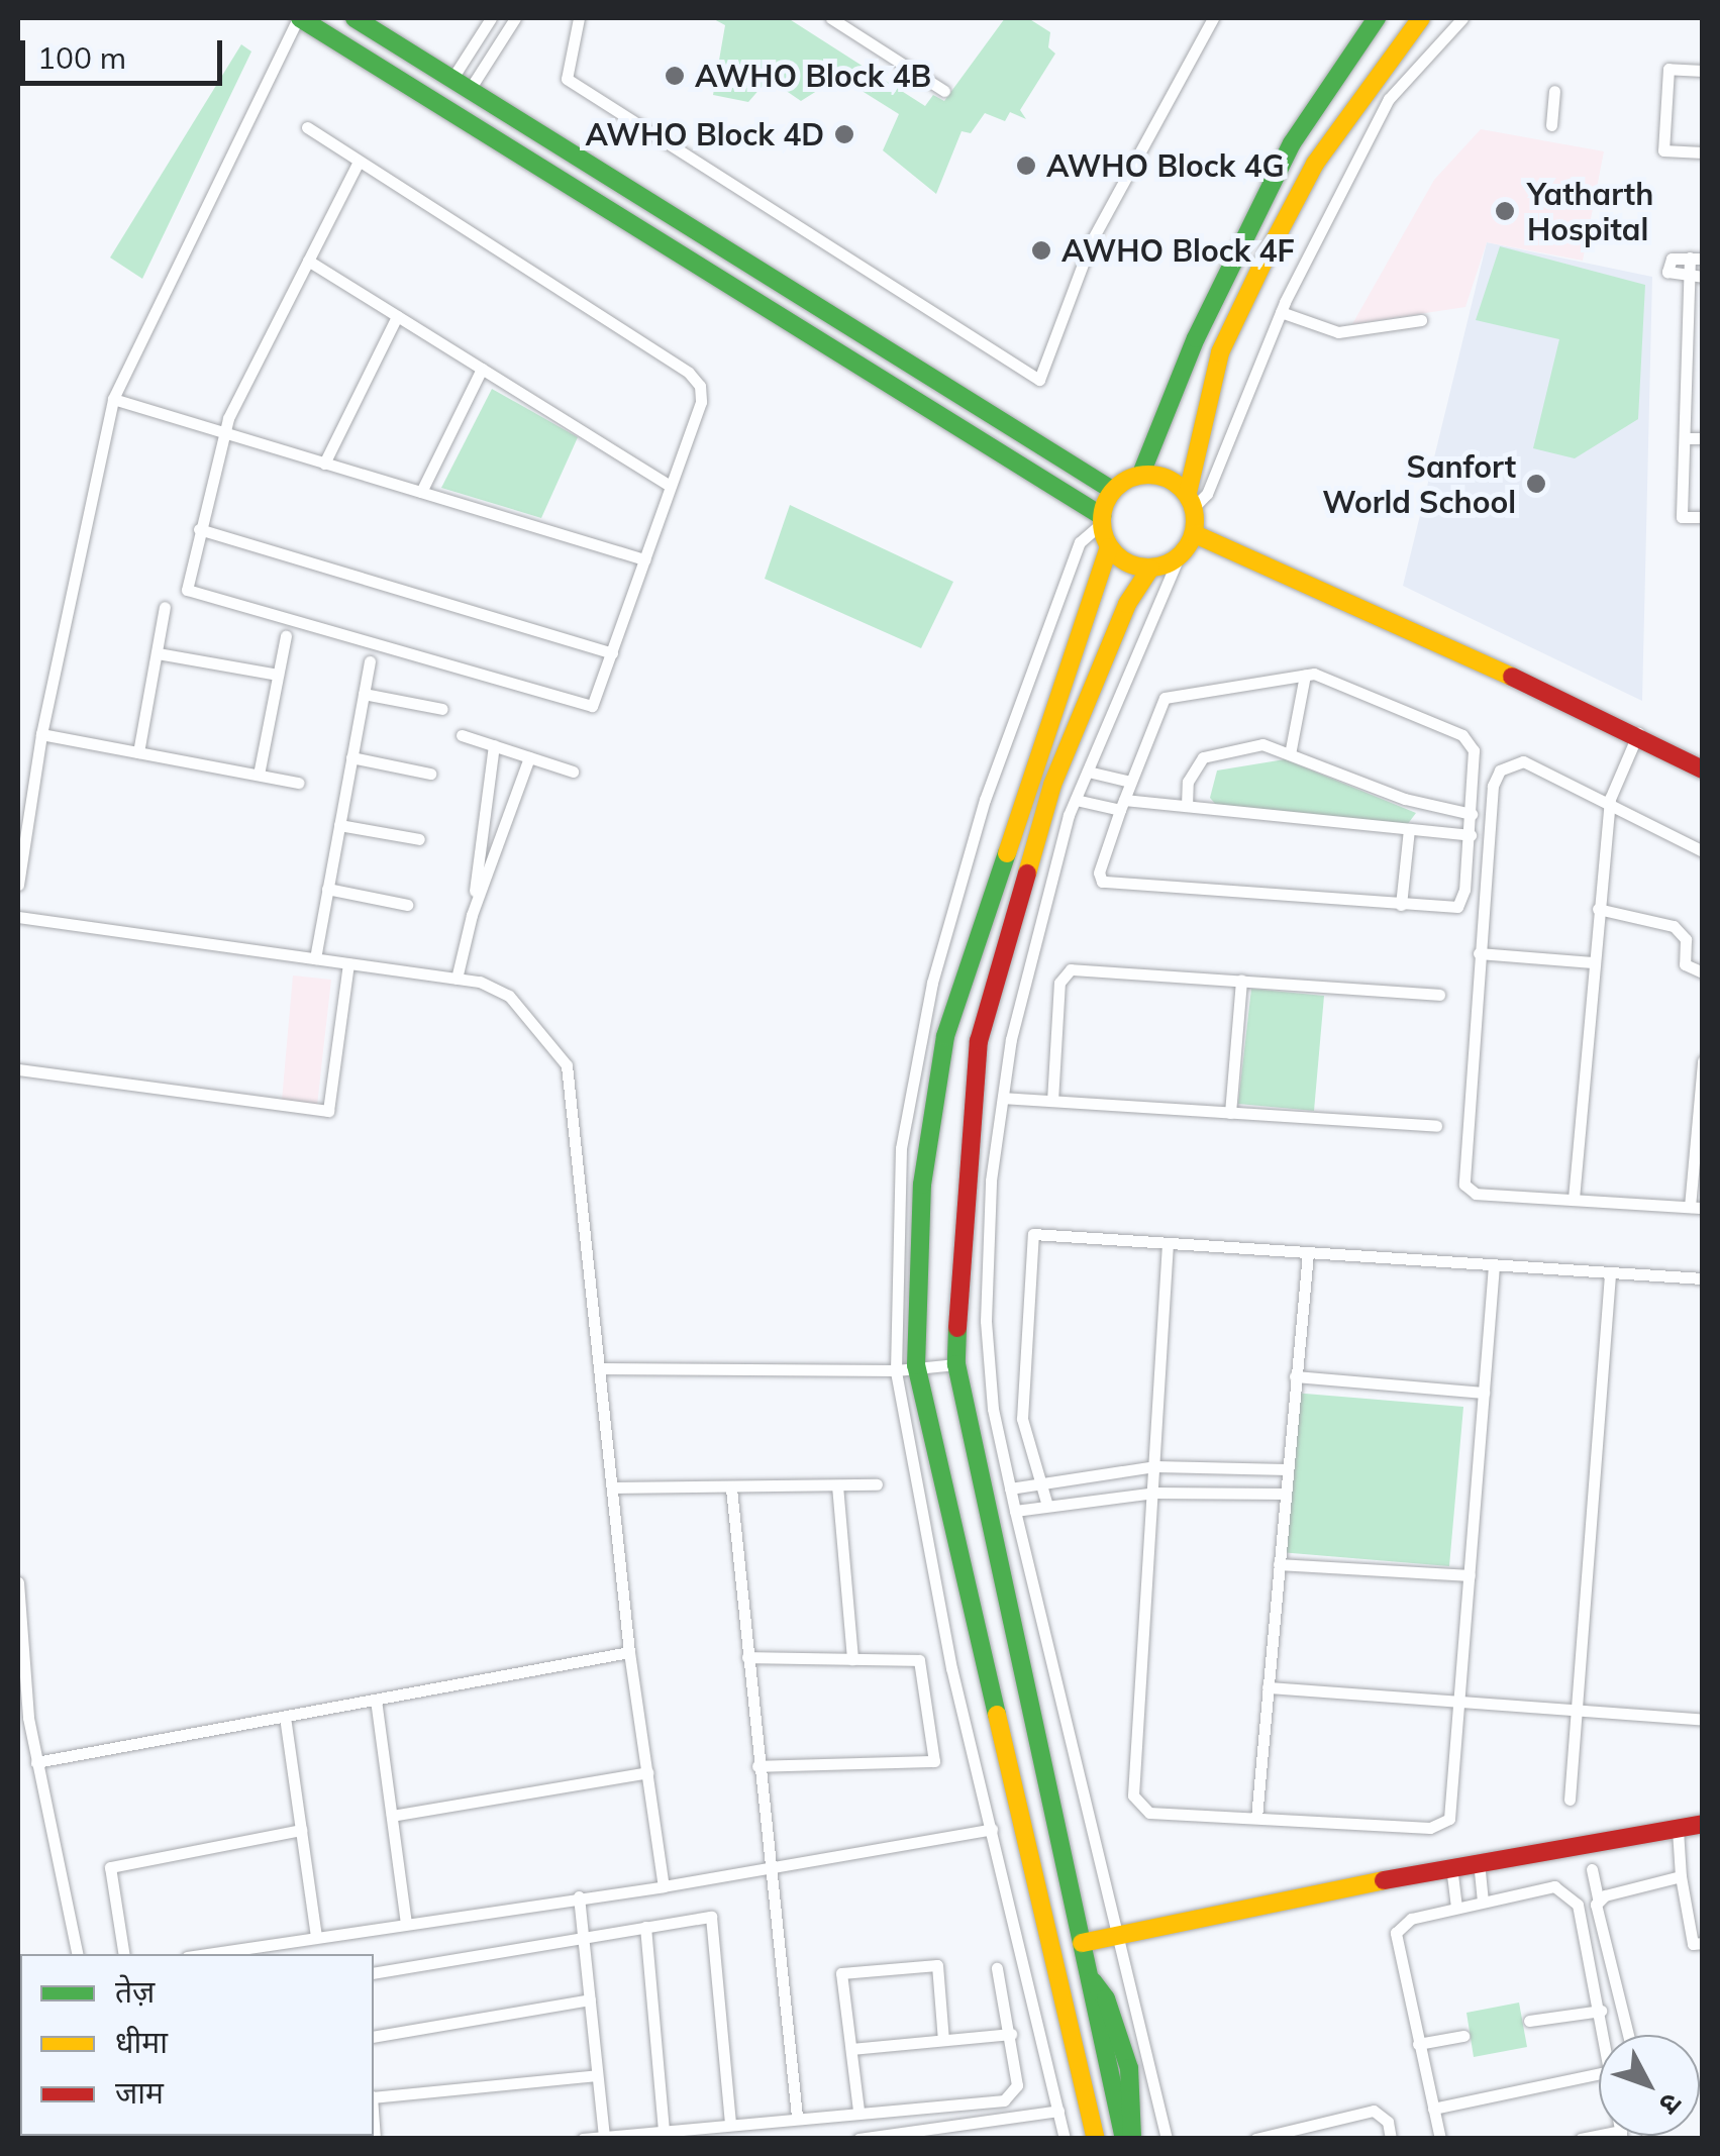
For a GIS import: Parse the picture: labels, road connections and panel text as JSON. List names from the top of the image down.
{
  "places": [
    "AWHO Block 4B",
    "AWHO Block 4D",
    "AWHO Block 4G",
    "Yatharth Hospital",
    "AWHO Block 4F",
    "Sanfort World School"
  ],
  "legend": ["तेज़", "धीमा", "जाम"],
  "scale_bar": "100 m",
  "north": "bottom right"
}
